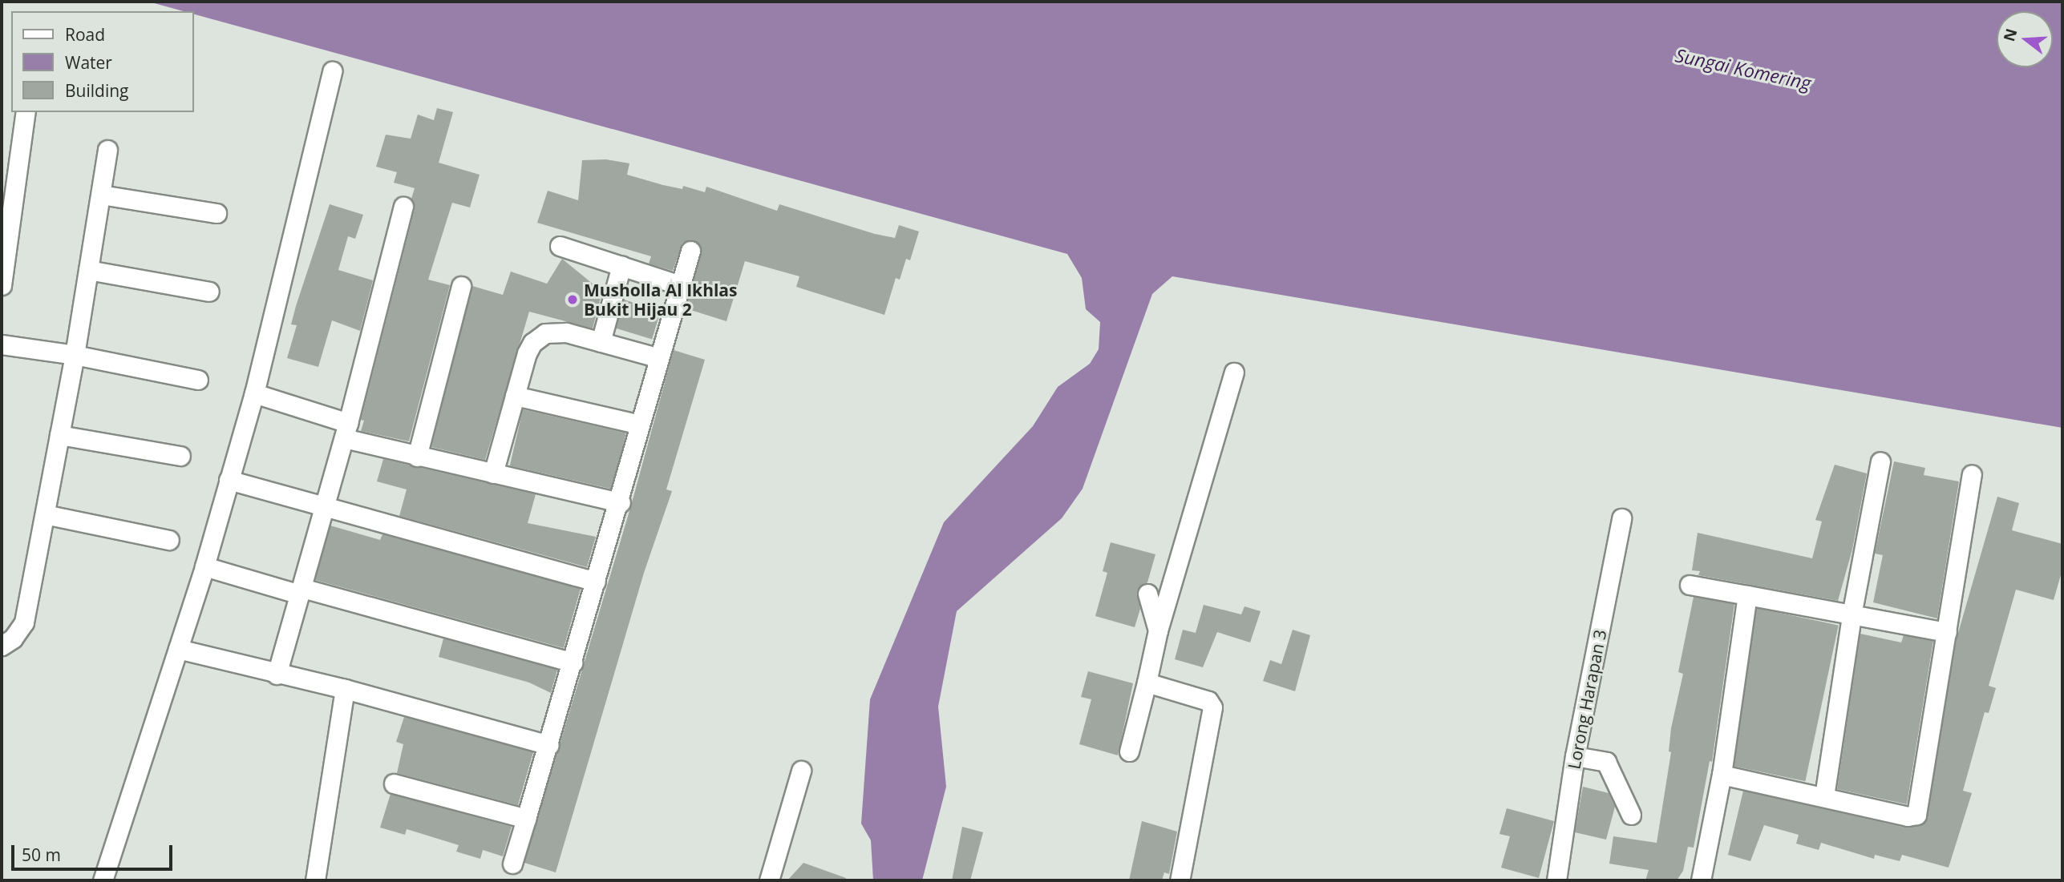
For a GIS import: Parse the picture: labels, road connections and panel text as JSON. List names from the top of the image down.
{
  "streets": {
    "street": ["Lorong Harapan 3"]
  },
  "water": ["Sungai Komering"],
  "places": ["Musholla Al Ikhlas Bukit Hijau 2"],
  "legend": ["Road", "Water", "Building"],
  "scale_bar": "50 m",
  "north": "left"
}
